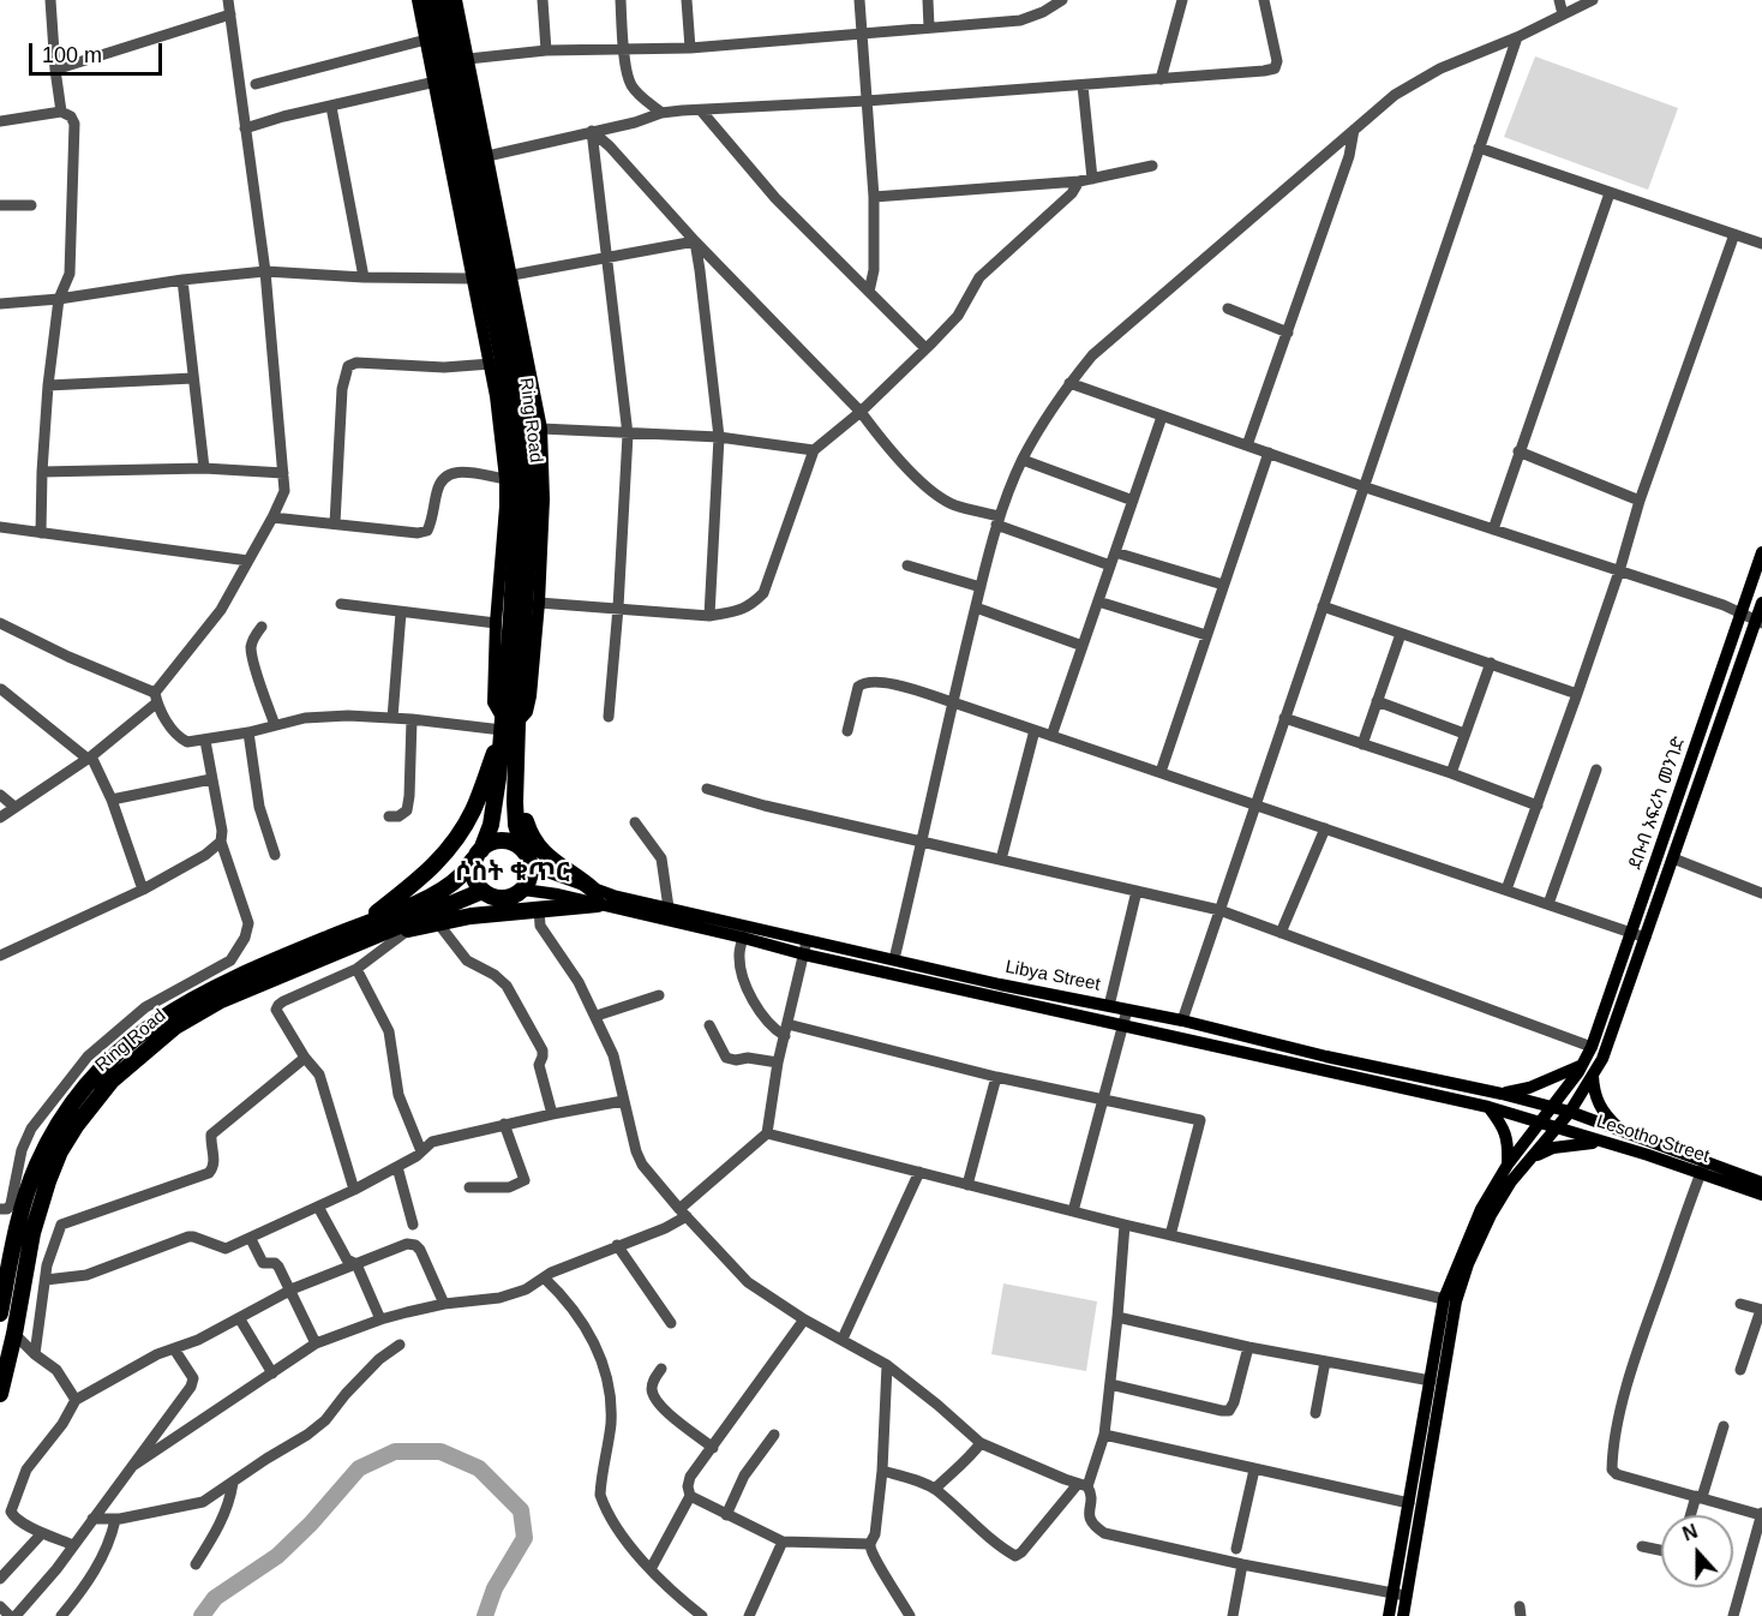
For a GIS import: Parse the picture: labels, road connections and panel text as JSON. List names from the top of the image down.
{
  "streets": {
    "highway": ["Ring Road"],
    "main road": ["ደቡብ አፍሪካ መንገድ", "Libya Street", "Lesotho Street"]
  },
  "crossings": [
    ["Ring Road", "Libya Street"],
    ["ደቡብ አፍሪካ መንገድ", "Libya Street"],
    ["ደቡብ አፍሪካ መንገድ", "Lesotho Street"],
    ["Libya Street", "Lesotho Street"]
  ],
  "districts": ["ሶስት ቁጥር"],
  "scale_bar": "100 m",
  "north": "top"
}
